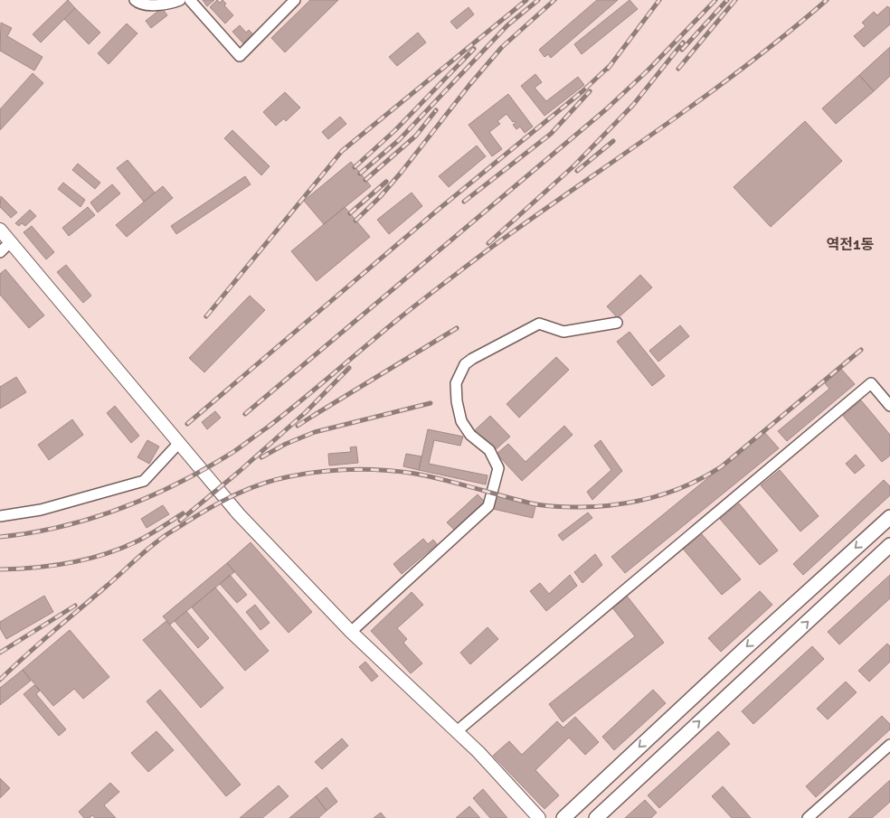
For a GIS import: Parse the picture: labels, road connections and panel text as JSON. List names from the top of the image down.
{
  "districts": ["역전1동"]
}
